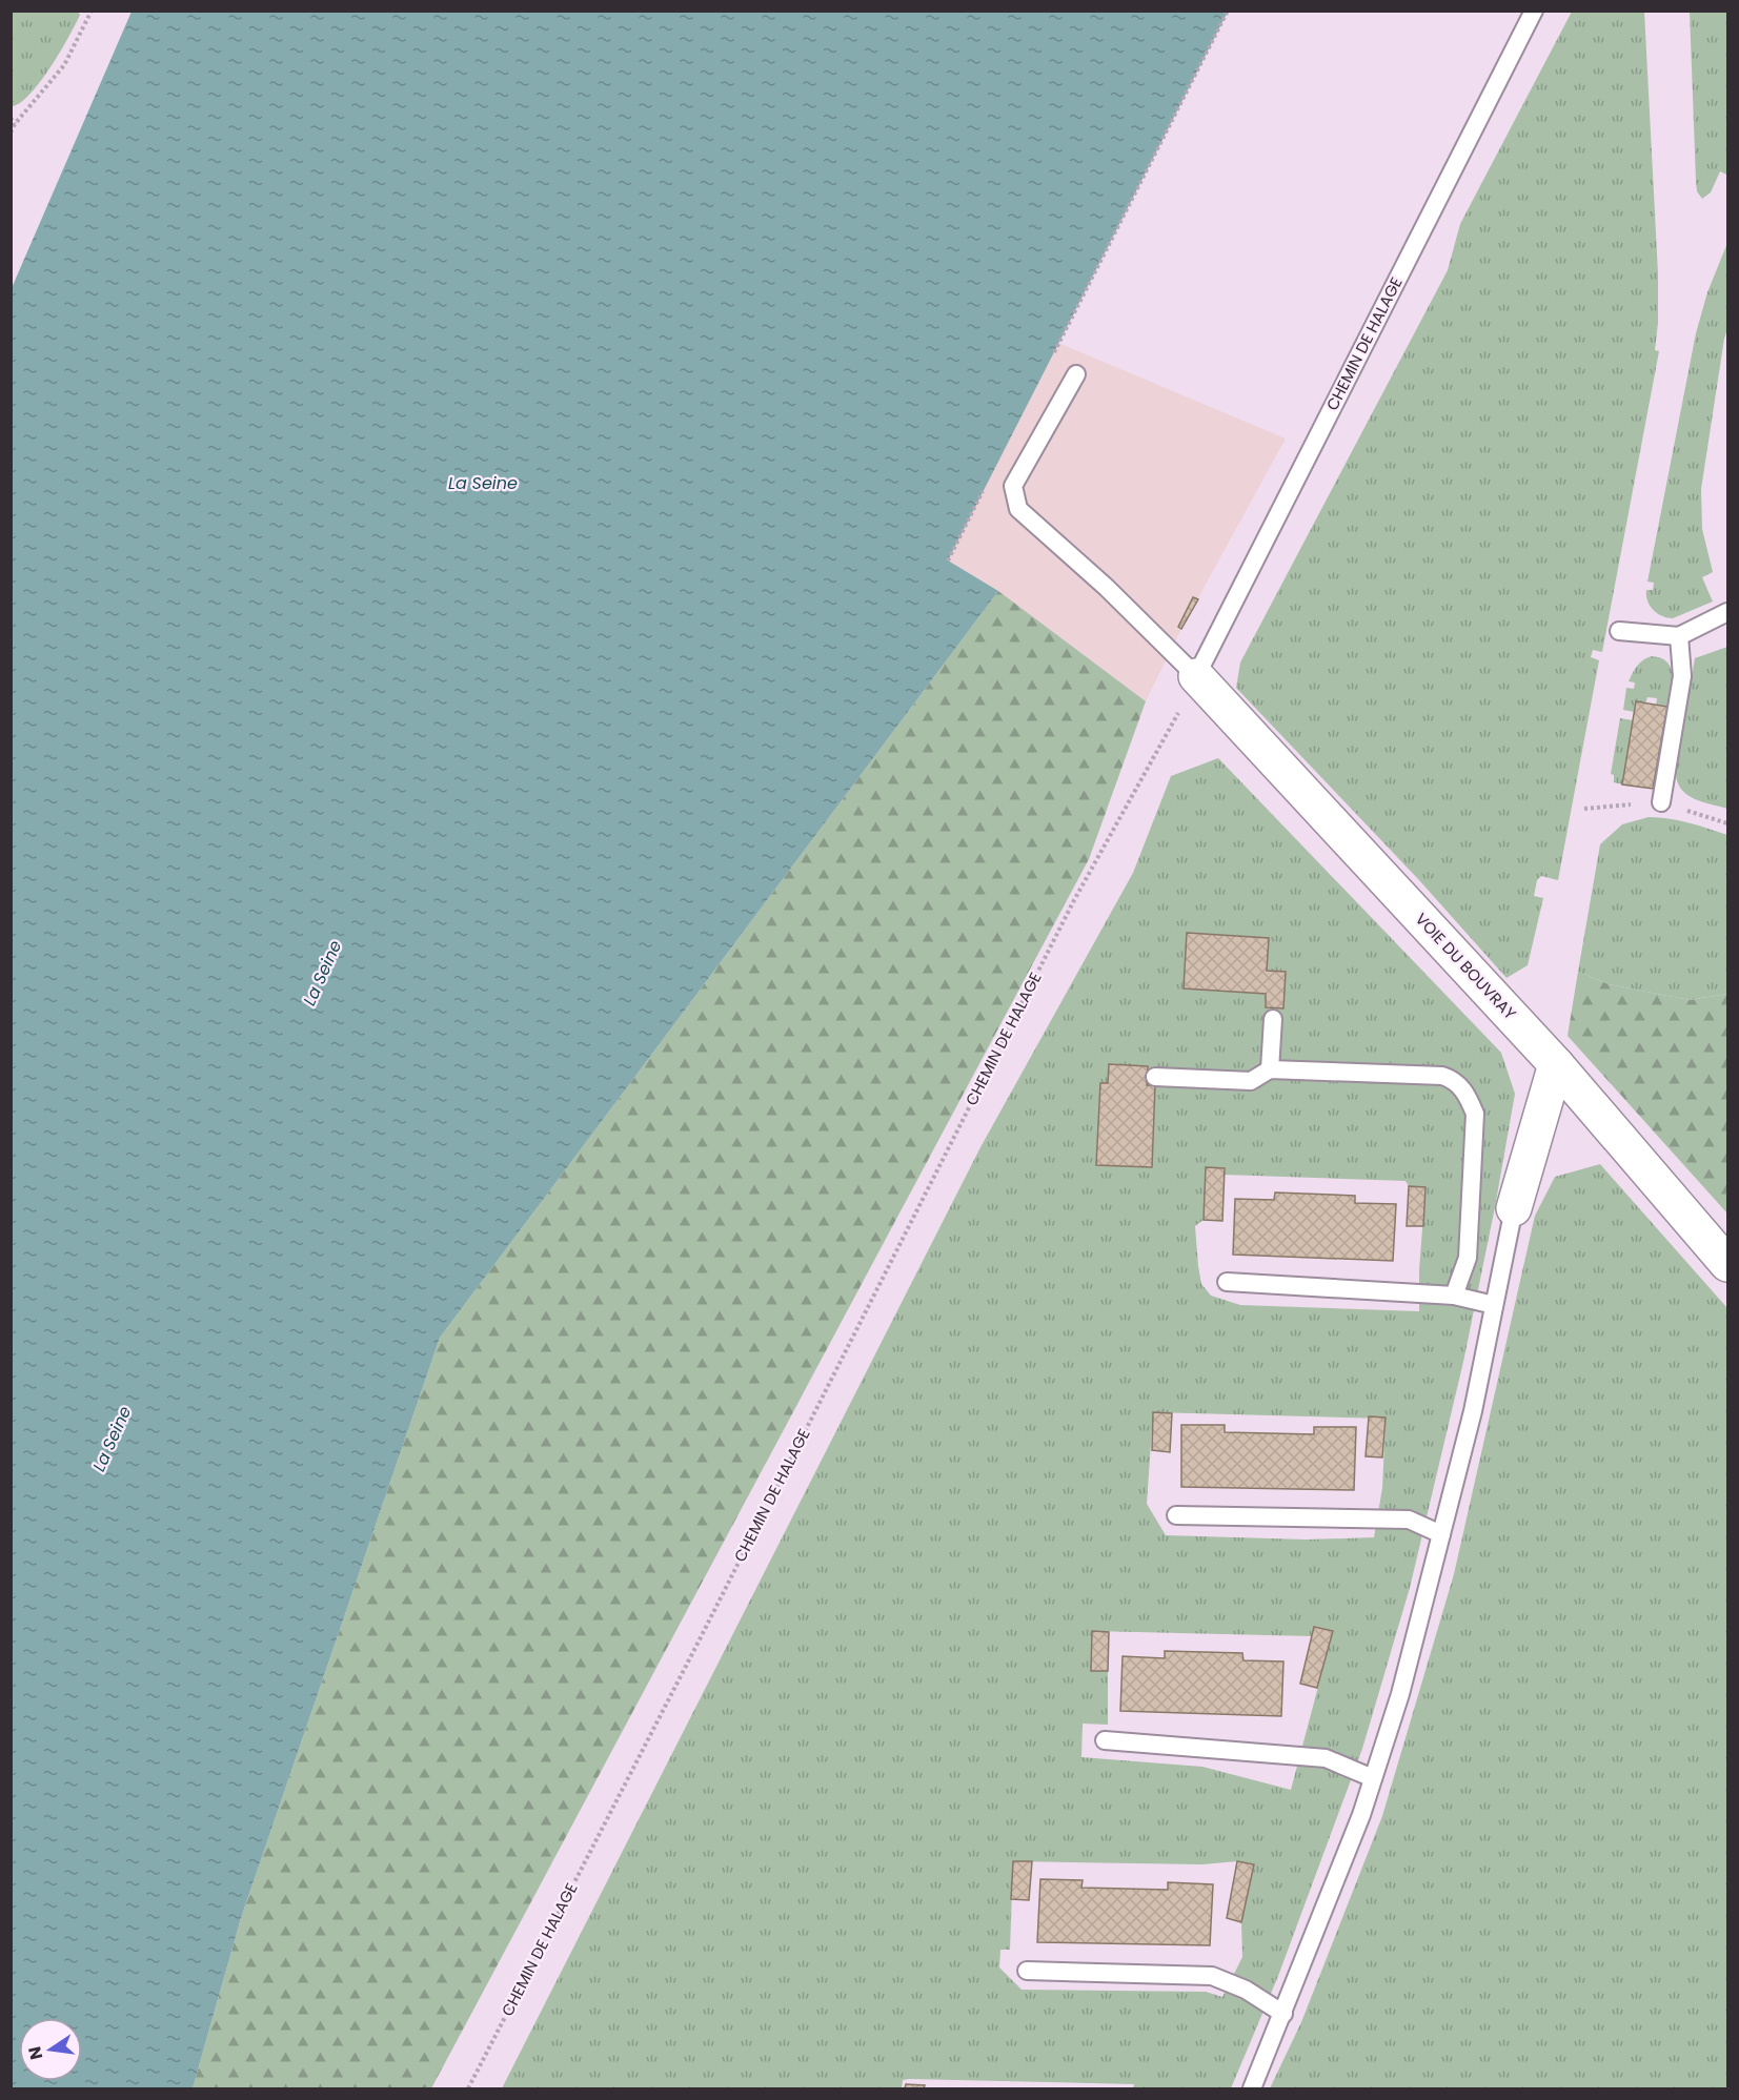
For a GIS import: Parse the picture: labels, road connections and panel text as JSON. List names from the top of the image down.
{
  "streets": {
    "street": ["VOIE DU BOUVRAY"],
    "lane": ["CHEMIN DE HALAGE"]
  },
  "crossings": [
    ["CHEMIN DE HALAGE", "VOIE DU BOUVRAY"]
  ],
  "water": ["La Seine"],
  "north": "left"
}
